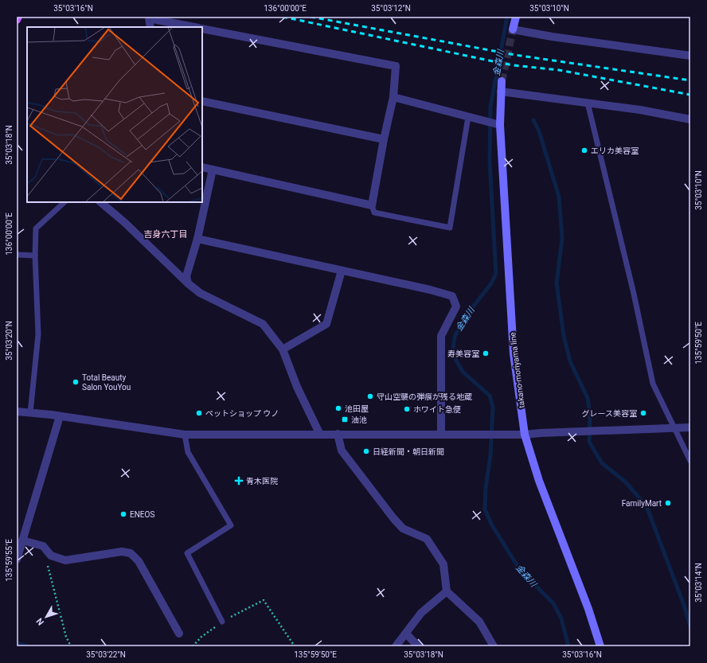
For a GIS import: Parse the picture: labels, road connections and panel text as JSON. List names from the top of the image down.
{
  "streets": {
    "main road": ["takano-moriyama line"]
  },
  "districts": ["吉身六丁目"],
  "water": ["金森川"],
  "places": {
    "other": [
      "エリカ美容室",
      "寿美容室",
      "Total Beauty Salon YouYou",
      "守山空襲の弾痕が残る地蔵",
      "池田屋",
      "ホワイト急便",
      "ペットショップ ウノ",
      "グレース美容室",
      "日経新聞・朝日新聞",
      "FamilyMart",
      "ENEOS"
    ],
    "transit": ["油池"],
    "health": ["青木医院"]
  },
  "north": "bottom left",
  "coordinates": [
    "35°03'16\"N",
    "136°00'00\"E",
    "35°03'12\"N",
    "35°03'10\"N",
    "35°03'18\"N",
    "35°03'20\"N",
    "135°59'50\"E",
    "135°59'55\"E",
    "35°03'14\"N",
    "35°03'22\"N"
  ]
}
